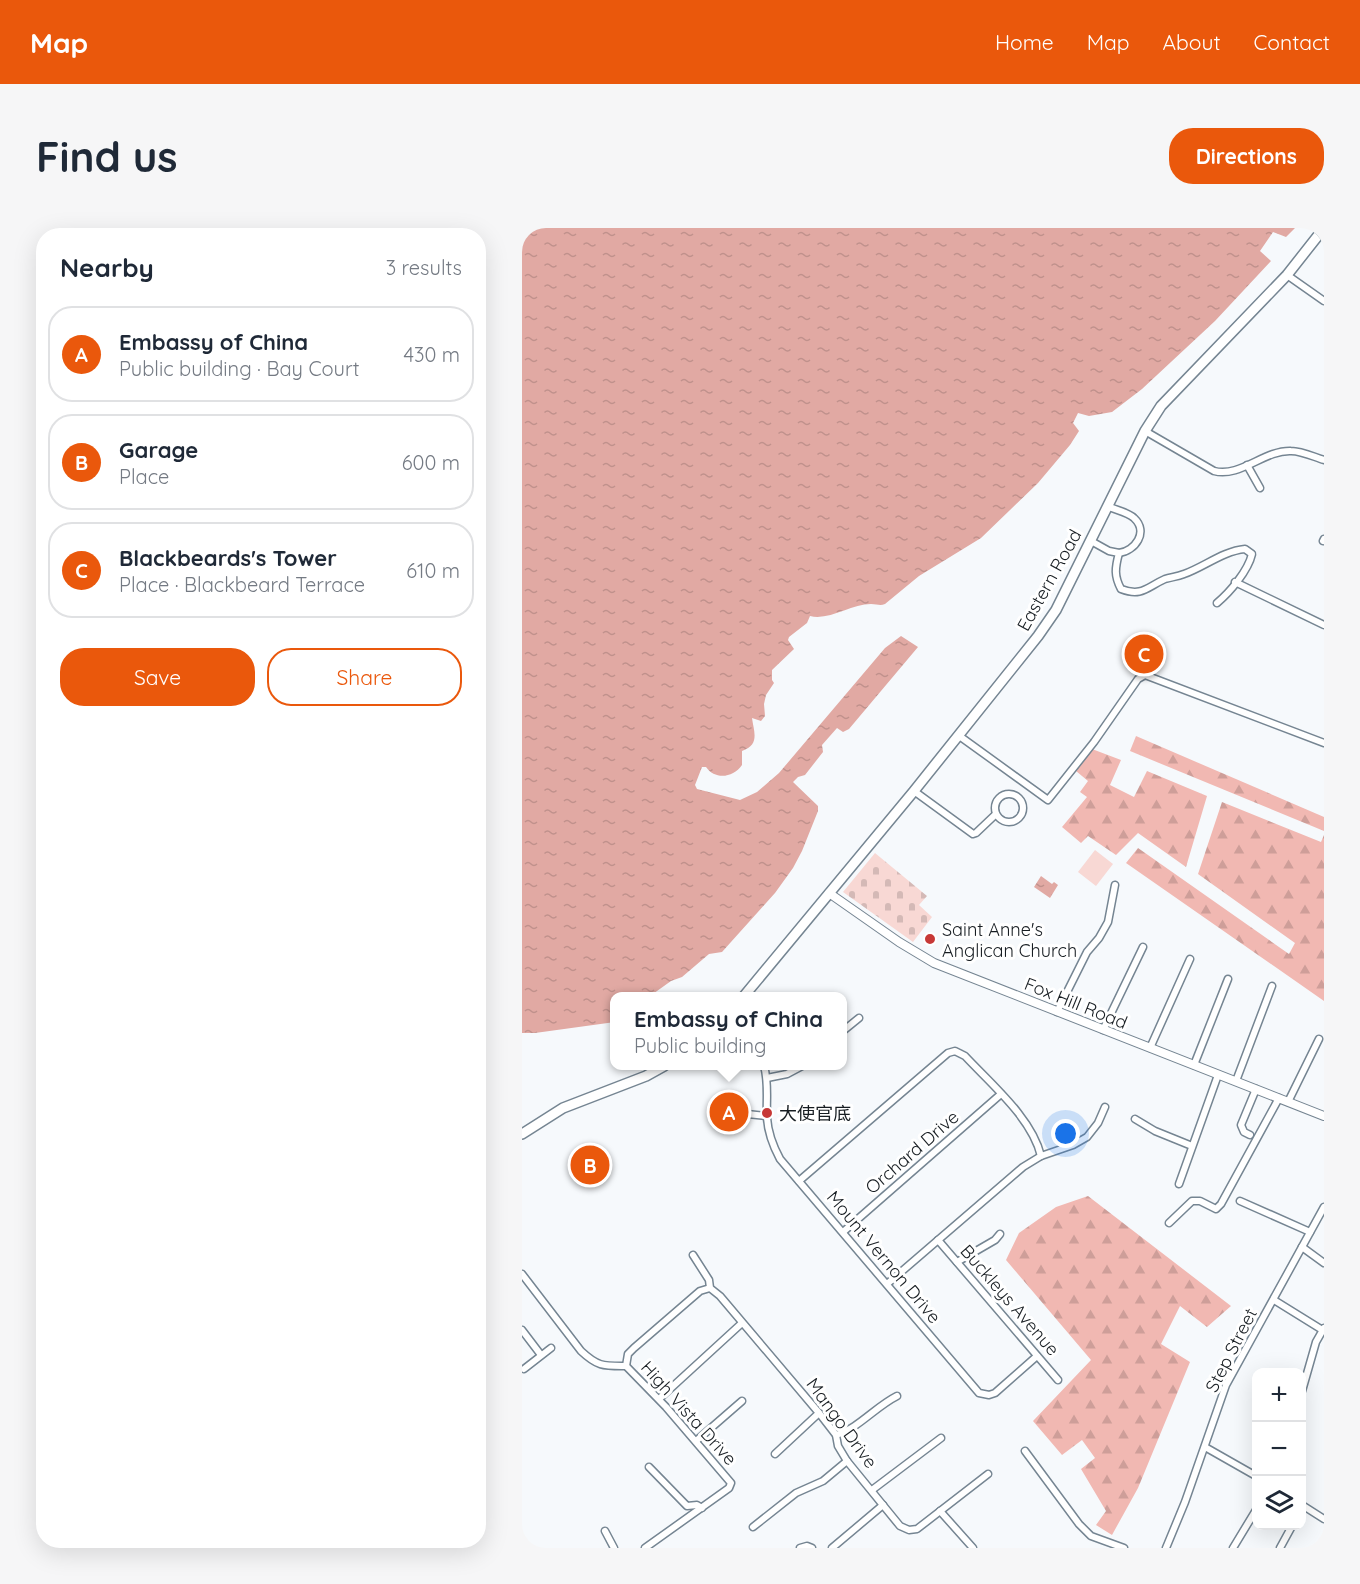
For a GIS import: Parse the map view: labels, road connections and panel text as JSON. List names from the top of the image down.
{
  "streets": {
    "highway": ["Eastern Road"],
    "main road": ["Fox Hill Road"],
    "street": [
      "Orchard Drive",
      "Mount Vernon Drive",
      "Buckleys Avenue",
      "Step Street",
      "High Vista Drive",
      "Mango Drive"
    ]
  },
  "crossings": [
    ["Eastern Road", "Fox Hill Road"],
    ["Orchard Drive", "Mount Vernon Drive"],
    ["Mount Vernon Drive", "Buckleys Avenue"]
  ],
  "places": ["Saint Anne's Anglican Church", "大使官底"],
  "page": {
    "header": "Map",
    "nav": [
      "Home",
      "Map",
      "About",
      "Contact"
    ],
    "buttons": [
      "Directions",
      ["Save", "Share"]
    ],
    "title": "Find us",
    "heading": ["Nearby", "3 results"],
    "list": [
      {
        "mark": "A",
        "name": "Embassy of China",
        "note": "Public building · Bay Court",
        "value": "430 m"
      },
      {
        "mark": "B",
        "name": "Garage",
        "note": "Place",
        "value": "600 m"
      },
      {
        "mark": "C",
        "name": "Blackbeards's Tower",
        "note": "Place · Blackbeard Terrace",
        "value": "610 m"
      }
    ],
    "pins": ["C", "A", "B"],
    "popup": ["Embassy of China", "Public building"],
    "map_buttons": ["+", "−"]
  }
}
